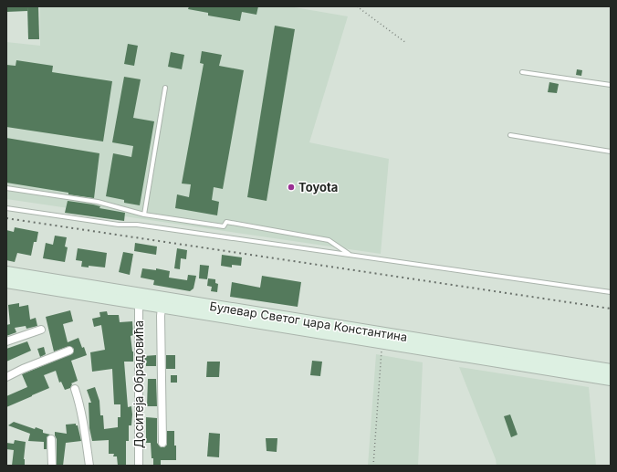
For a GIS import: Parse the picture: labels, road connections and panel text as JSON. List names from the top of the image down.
{
  "streets": {
    "main road": ["Булевар Светог цара Константина"],
    "street": ["Доситеја Обрадовића"]
  },
  "crossings": [
    ["Булевар Светог цара Константина", "Доситеја Обрадовића"]
  ],
  "places": ["Toyota"]
}
